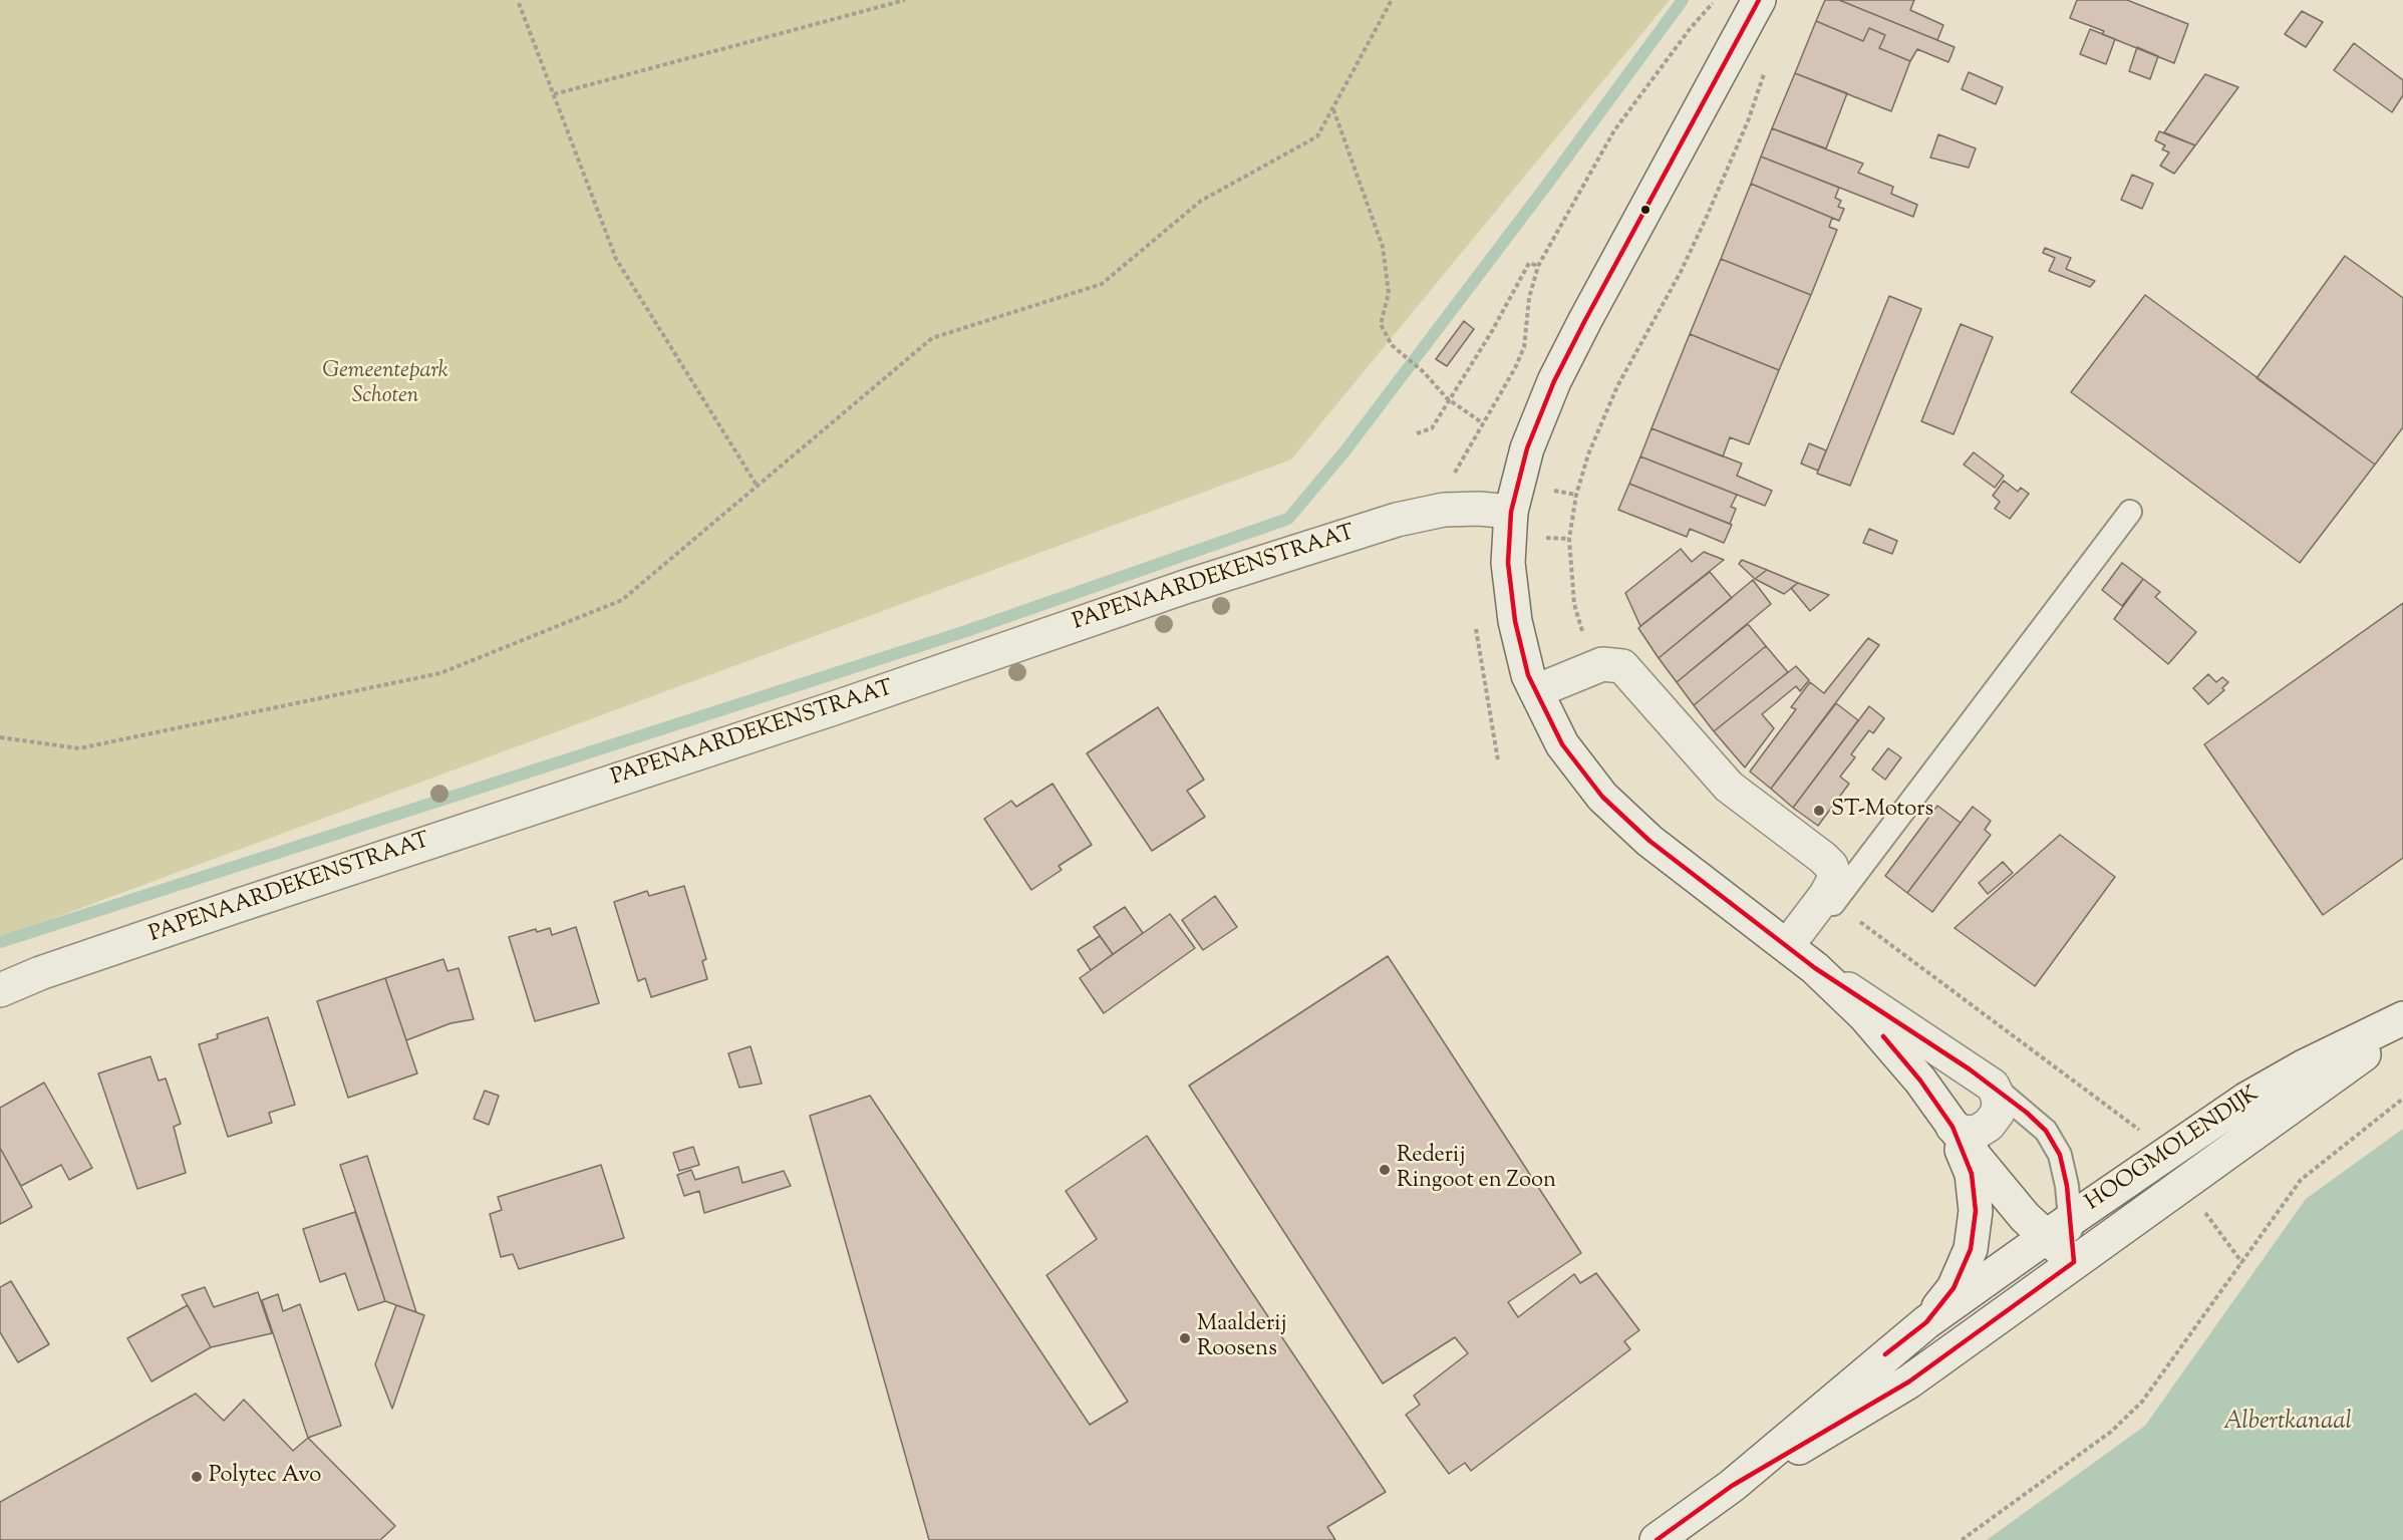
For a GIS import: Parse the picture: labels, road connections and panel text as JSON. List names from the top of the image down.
{
  "streets": {
    "street": ["PAPENAARDEKENSTRAAT", "HOOGMOLENDIJK"]
  },
  "water": ["Albertkanaal"],
  "parks": ["Gemeentepark Schoten"],
  "places": [
    "ST-Motors",
    "Rederij Ringoot en Zoon",
    "Maalderij Roosens",
    "Polytec Avo"
  ]
}
